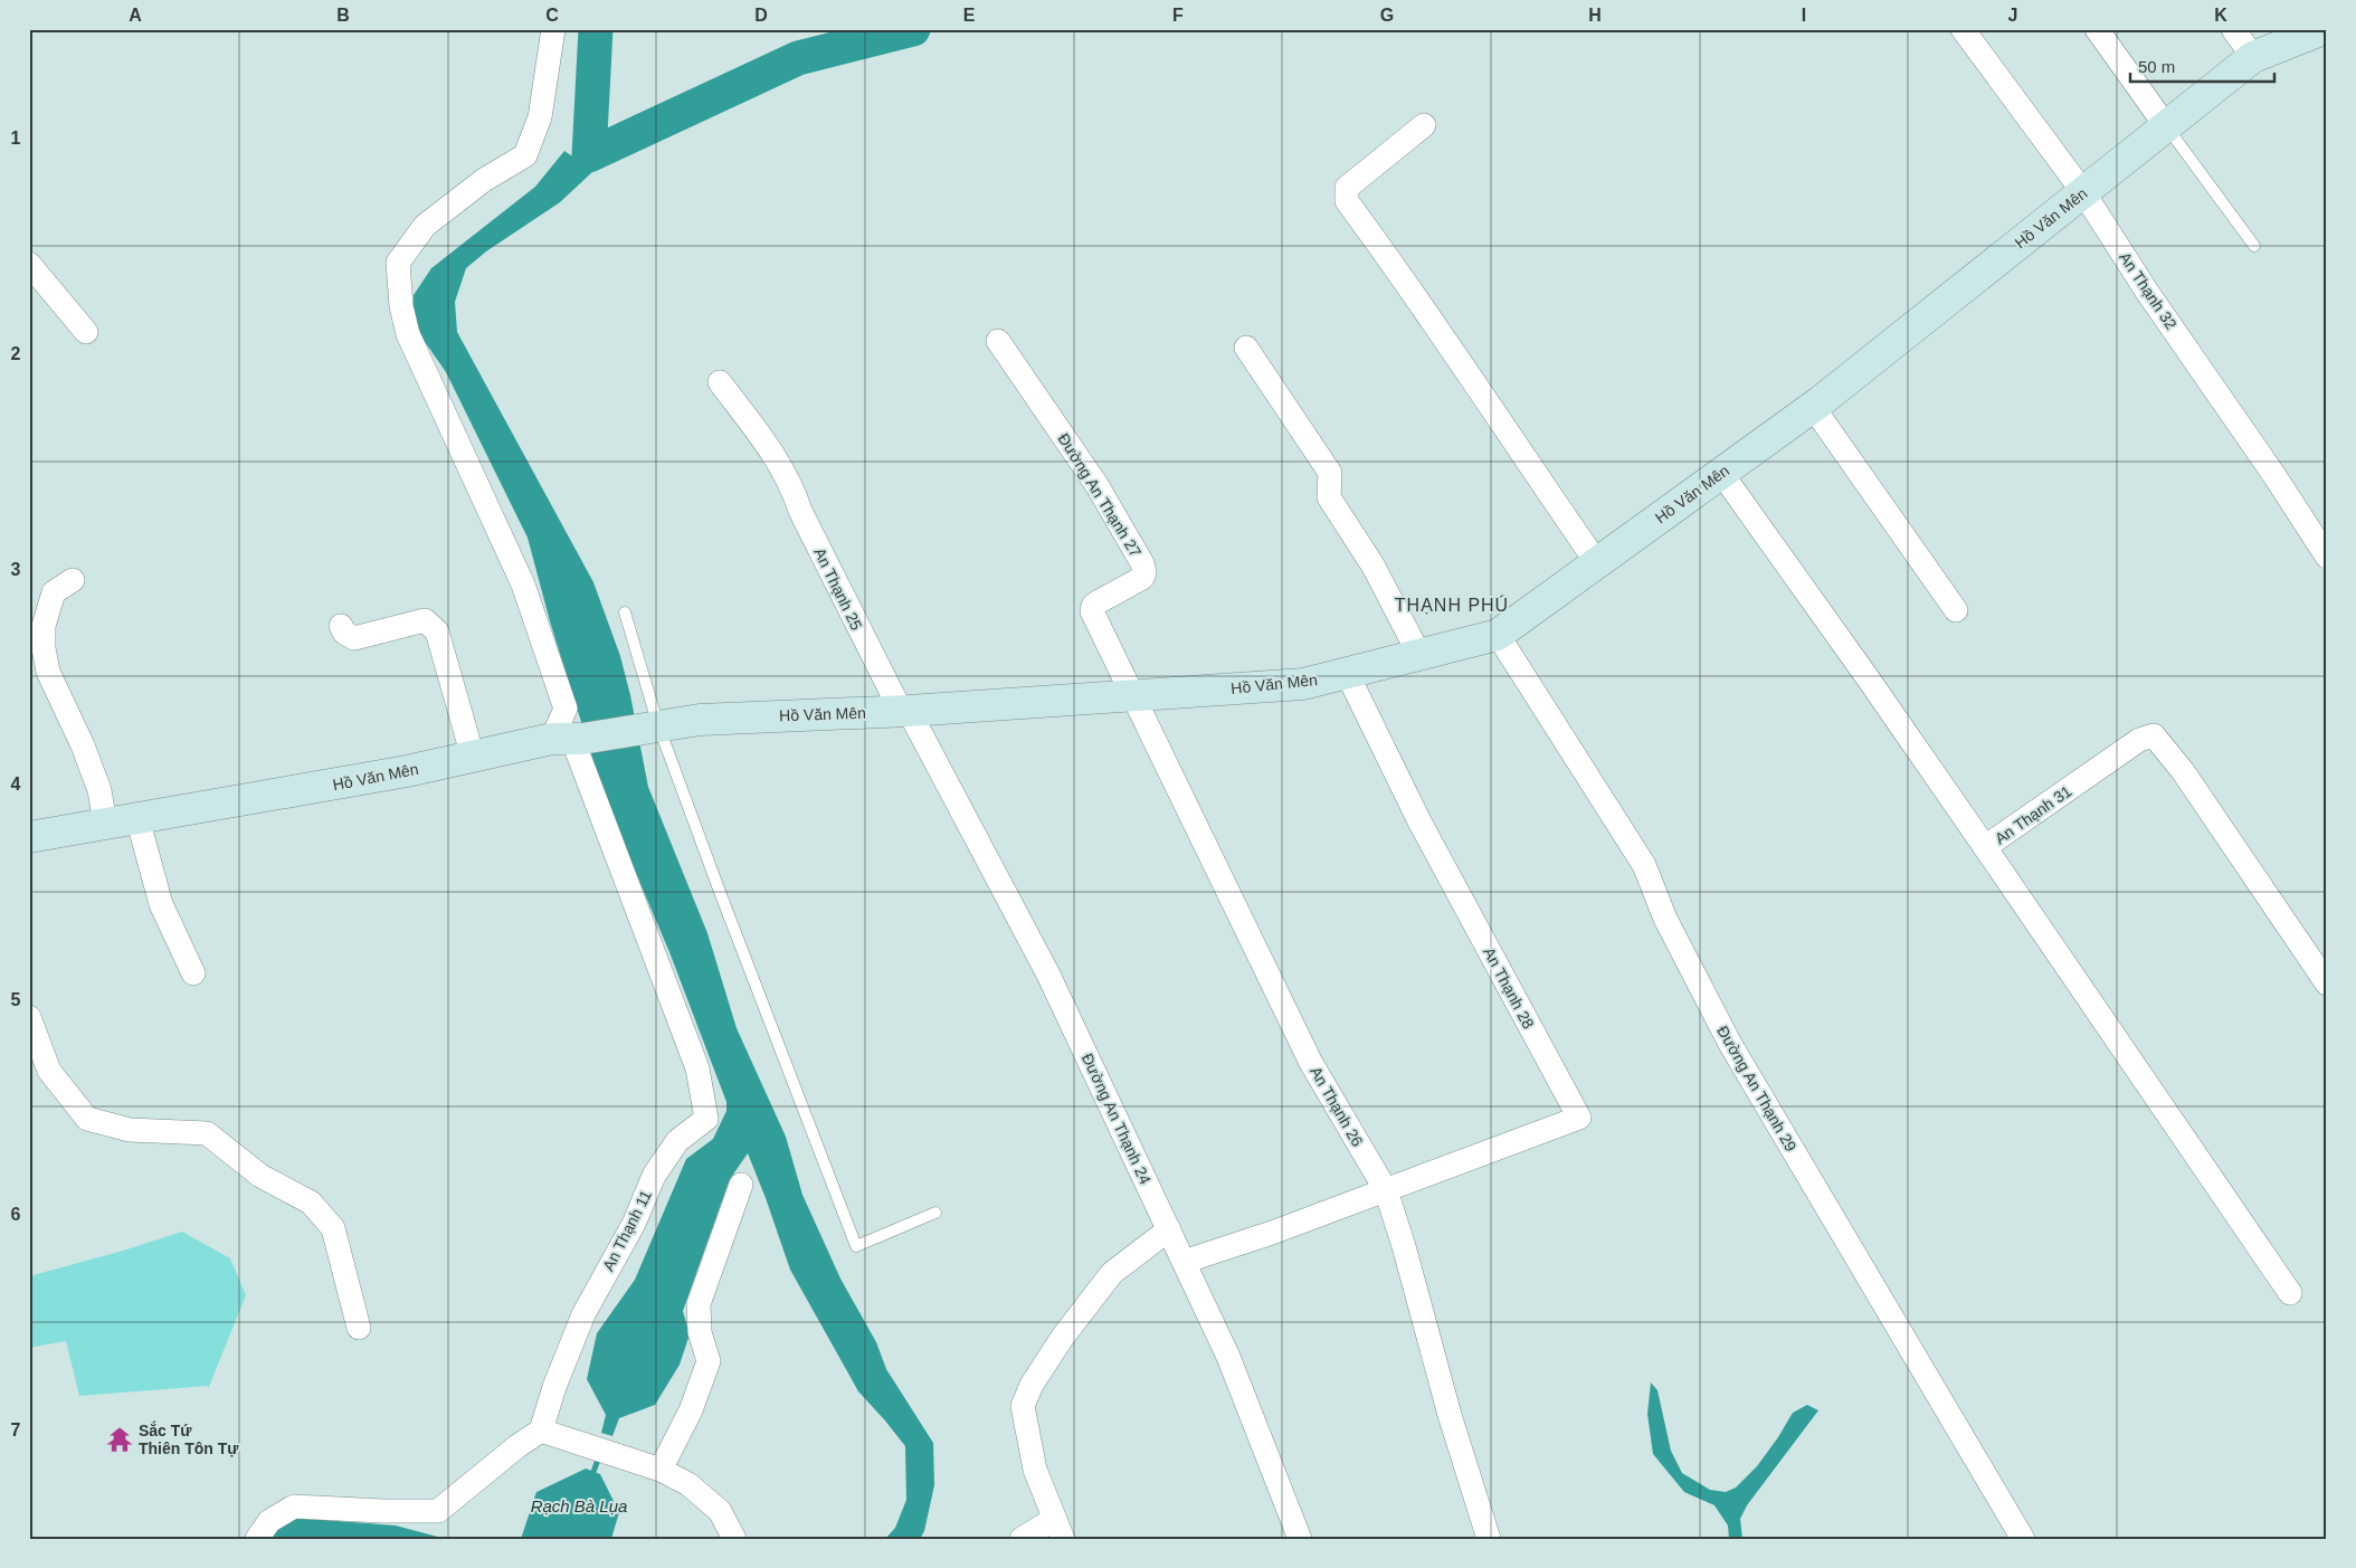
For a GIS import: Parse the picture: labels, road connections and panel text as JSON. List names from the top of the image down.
{
  "streets": {
    "street": [
      "Hồ Văn Mên",
      "An Thạnh 32",
      "Đường An Thạnh 27",
      "An Thạnh 25",
      "An Thạnh 31",
      "An Thạnh 28",
      "Đường An Thạnh 29",
      "An Thạnh 26",
      "Đường An Thạnh 24",
      "An Thạnh 11"
    ]
  },
  "crossings": [
    ["Hồ Văn Mên", "An Thạnh 32"],
    ["Hồ Văn Mên", "Đường An Thạnh 27"],
    ["Hồ Văn Mên", "An Thạnh 25"],
    ["Hồ Văn Mên", "An Thạnh 31"],
    ["Hồ Văn Mên", "An Thạnh 28"],
    ["Hồ Văn Mên", "Đường An Thạnh 29"],
    ["Hồ Văn Mên", "An Thạnh 26"],
    ["Hồ Văn Mên", "Đường An Thạnh 24"],
    ["Hồ Văn Mên", "An Thạnh 11"],
    ["Đường An Thạnh 27", "An Thạnh 26"],
    ["An Thạnh 25", "Đường An Thạnh 24"],
    ["An Thạnh 28", "An Thạnh 26"]
  ],
  "districts": ["THẠNH PHÚ"],
  "water": ["Rạch Bà Lụa"],
  "places": {
    "temple": ["Sắc Tứ Thiên Tôn Tự"]
  },
  "scale_bar": "50 m",
  "grid": {
    "columns": [
      "A",
      "B",
      "C",
      "D",
      "E",
      "F",
      "G",
      "H",
      "I",
      "J",
      "K"
    ],
    "rows": [
      "1",
      "2",
      "3",
      "4",
      "5",
      "6",
      "7"
    ]
  }
}
